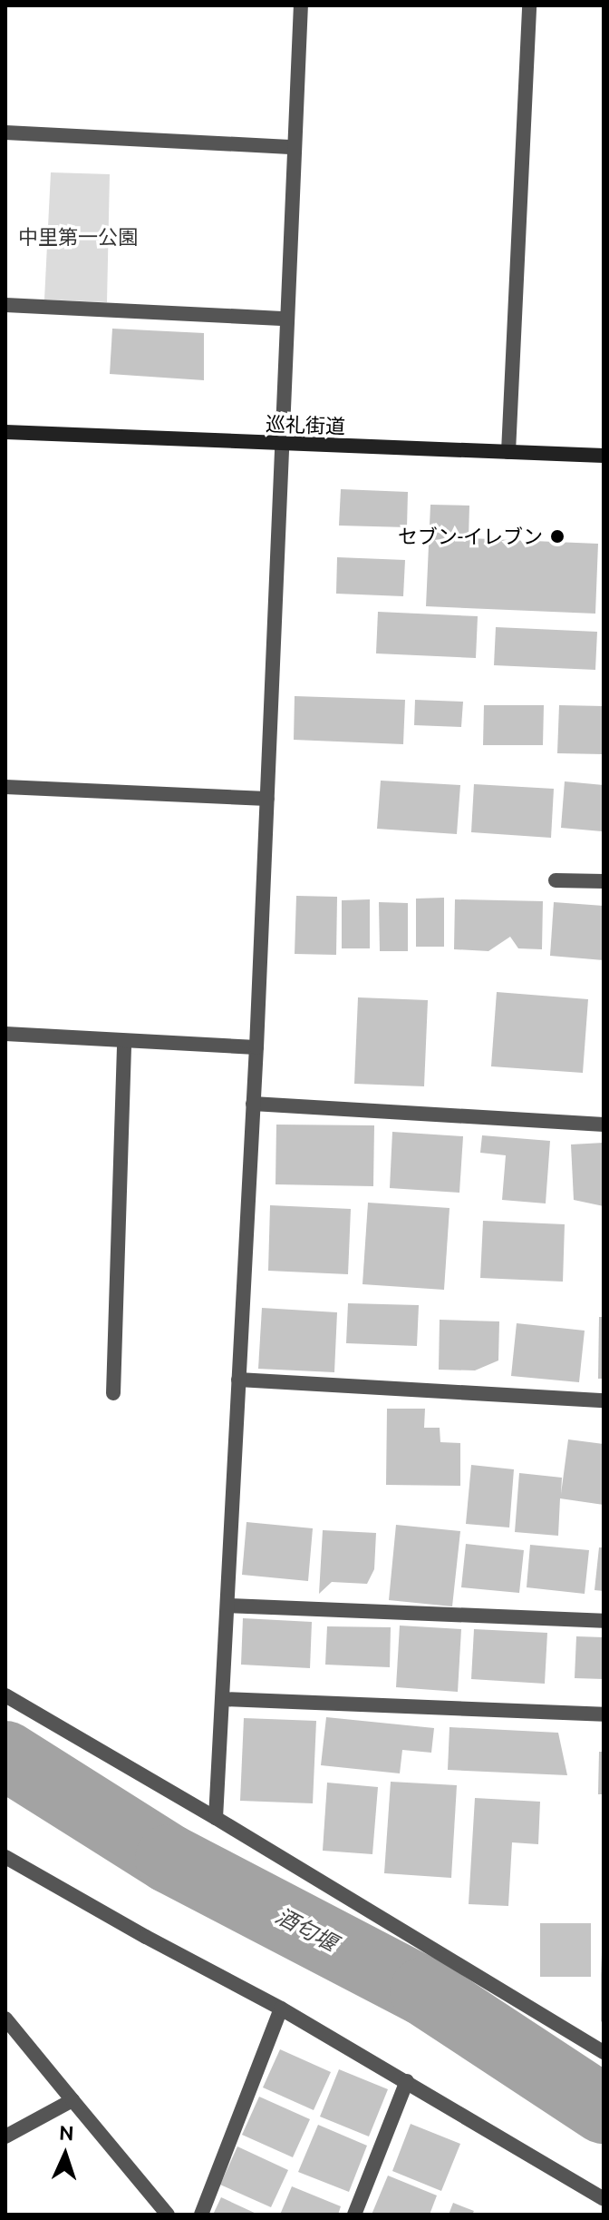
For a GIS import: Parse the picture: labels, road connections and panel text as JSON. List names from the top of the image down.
{
  "streets": {
    "street": ["巡礼街道"]
  },
  "water": ["酒匂堰"],
  "parks": ["中里第一公園"],
  "places": ["セブン-イレブン"],
  "north": "top"
}
